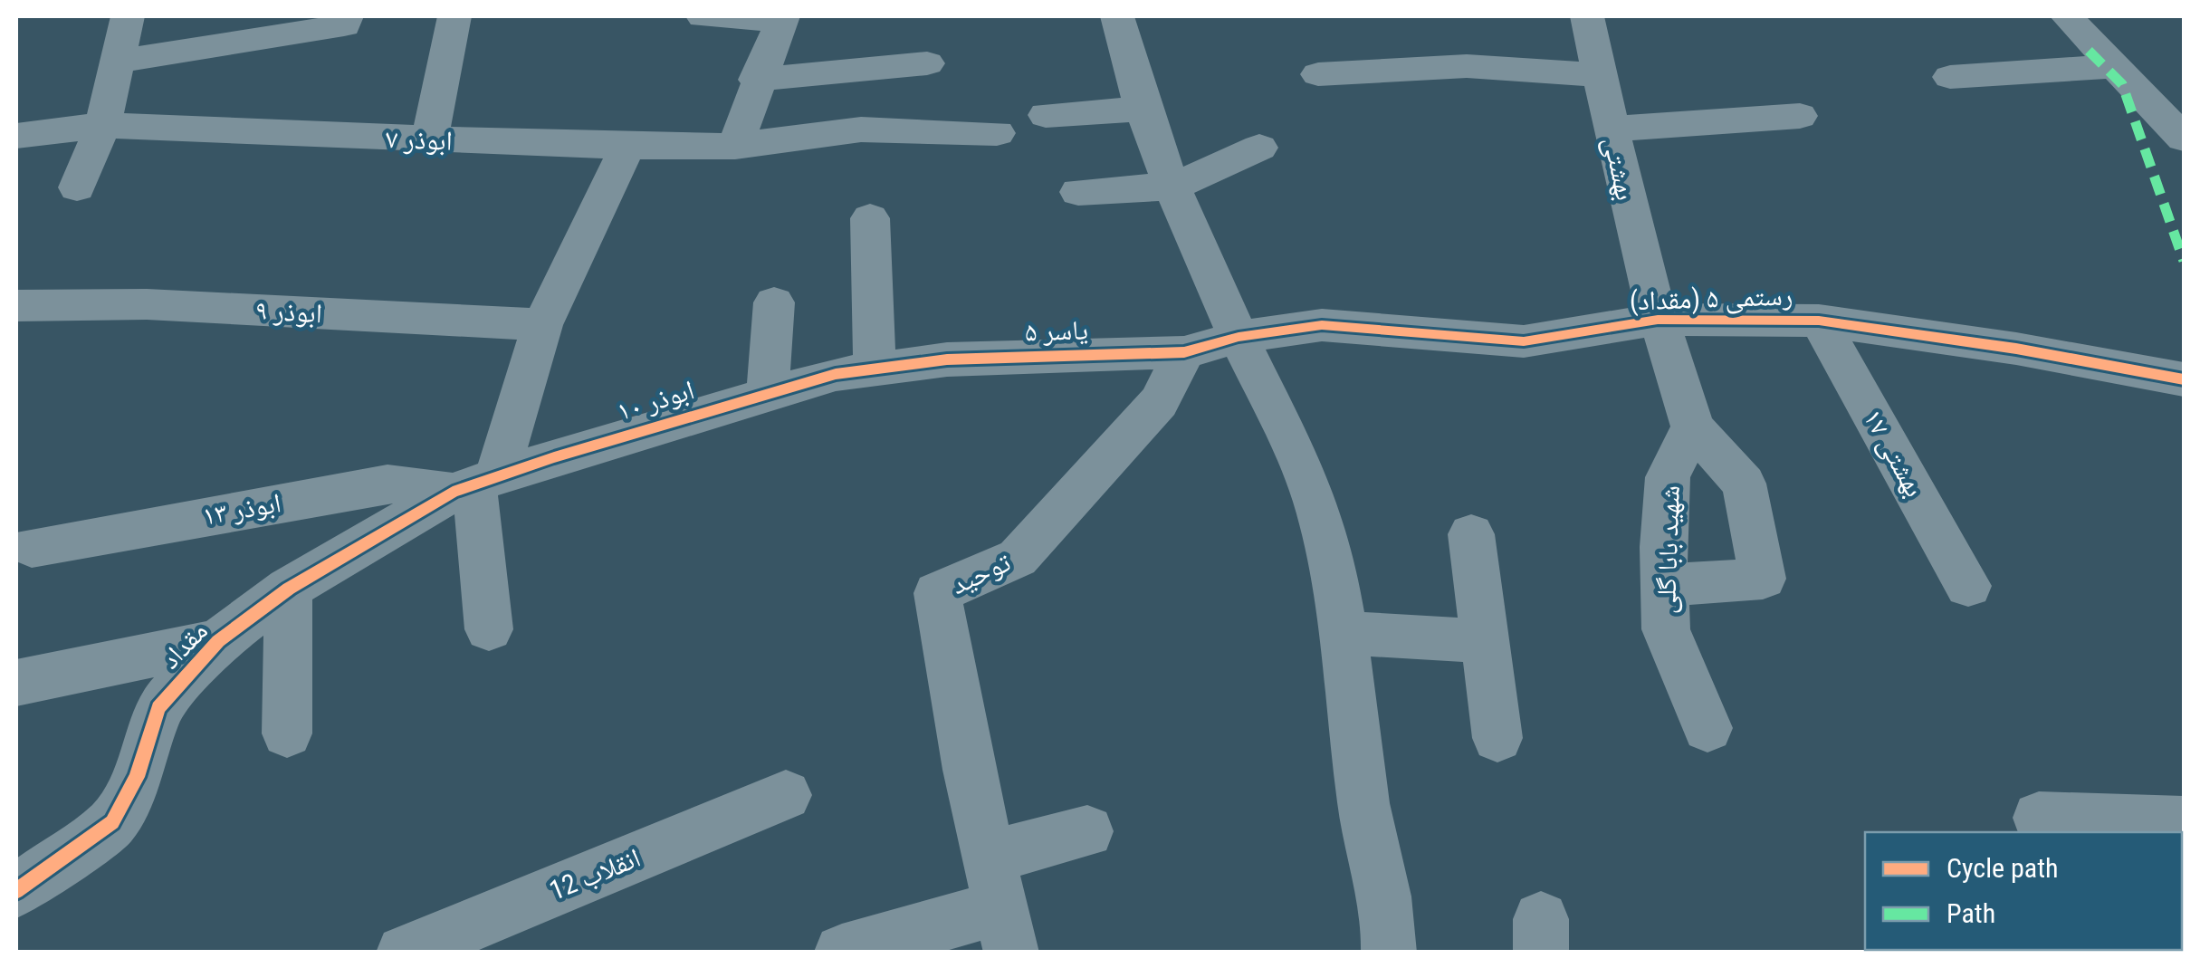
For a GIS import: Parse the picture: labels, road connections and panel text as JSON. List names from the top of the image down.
{
  "streets": {
    "street": [
      "ابوذر ۷",
      "بهشتی",
      "رستمی ۵ (مقداد)",
      "ابوذر ۹",
      "یاسر ۵",
      "ابوذر ۱۰",
      "بهشتی ۱۷",
      "ابوذر ۱۳",
      "شهید بابا گلی",
      "توحید",
      "مقداد",
      "انقلاب 12"
    ]
  },
  "crossings": [
    ["بهشتی", "رستمی ۵ (مقداد)"],
    ["رستمی ۵ (مقداد)", "یاسر ۵"],
    ["رستمی ۵ (مقداد)", "بهشتی ۱۷"],
    ["یاسر ۵", "ابوذر ۱۰"],
    ["یاسر ۵", "توحید"],
    ["ابوذر ۱۰", "ابوذر ۱۳"],
    ["ابوذر ۱۰", "مقداد"],
    ["ابوذر ۱۳", "مقداد"]
  ],
  "legend": ["Cycle path", "Path"]
}
